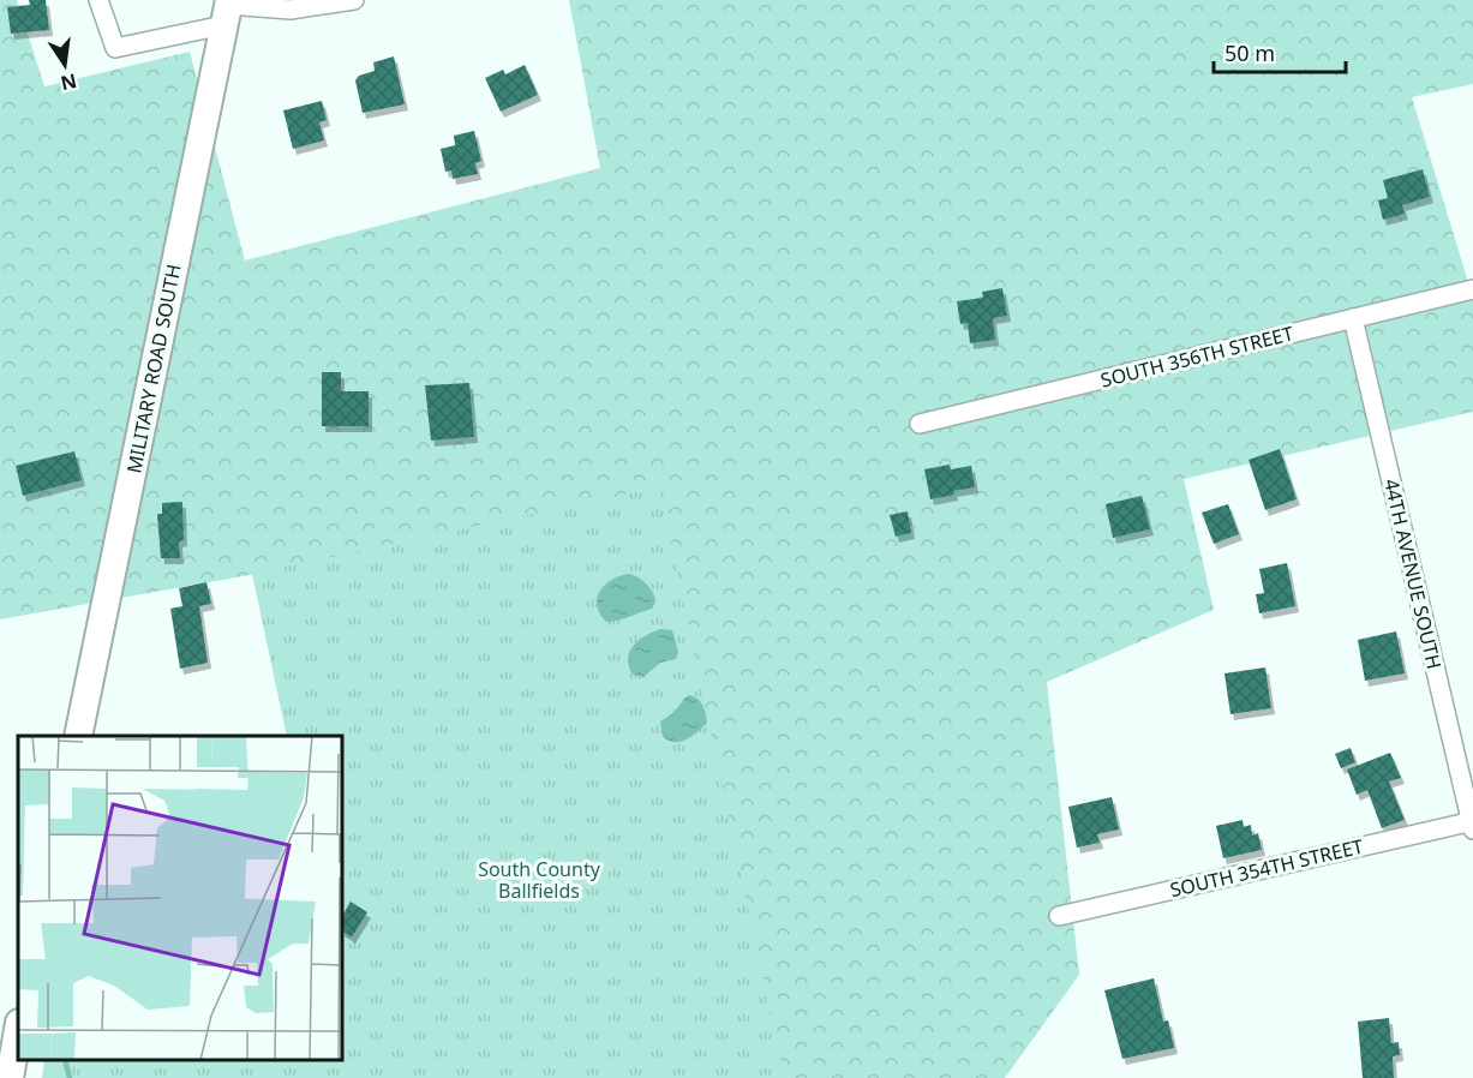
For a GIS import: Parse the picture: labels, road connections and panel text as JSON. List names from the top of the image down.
{
  "streets": {
    "main road": ["MILITARY ROAD SOUTH"],
    "street": ["SOUTH 356TH STREET", "44TH AVENUE SOUTH", "SOUTH 354TH STREET"]
  },
  "crossings": [
    ["SOUTH 356TH STREET", "44TH AVENUE SOUTH"],
    ["44TH AVENUE SOUTH", "SOUTH 354TH STREET"]
  ],
  "parks": ["South County Ballfields"],
  "scale_bar": "50 m",
  "north": "bottom"
}
